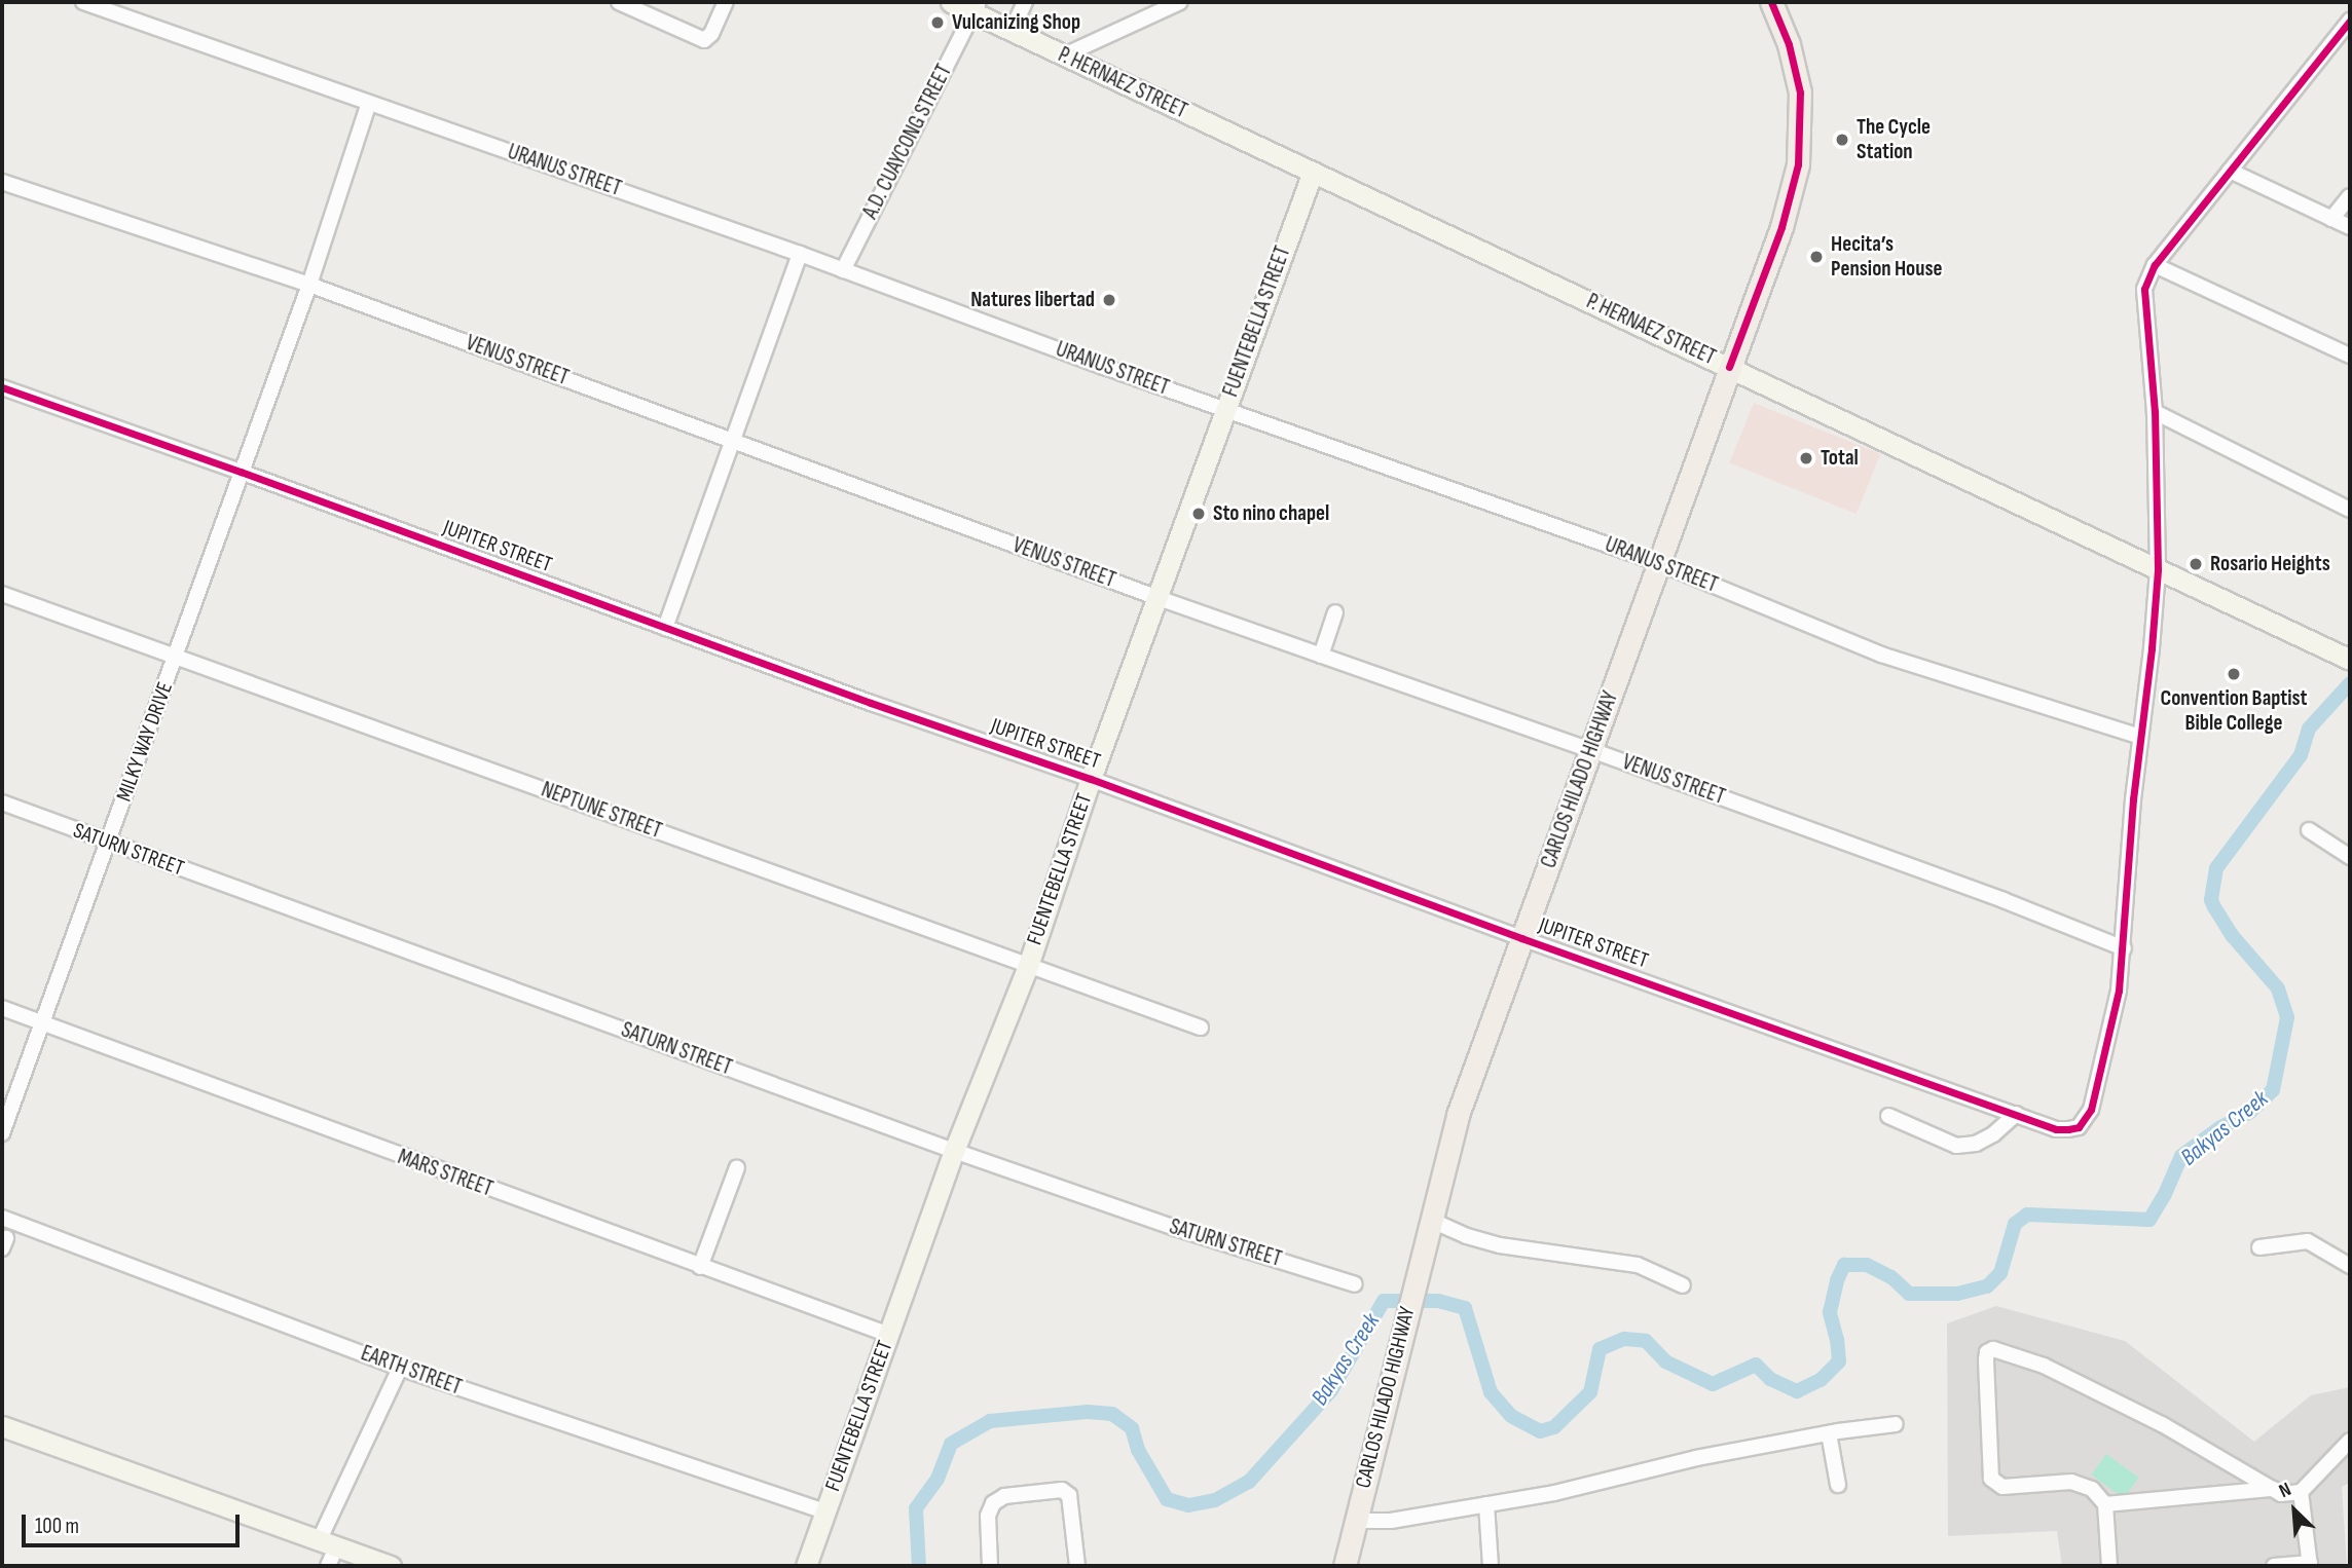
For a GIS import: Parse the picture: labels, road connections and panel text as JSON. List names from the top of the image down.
{
  "streets": {
    "main road": ["CARLOS HILADO HIGHWAY"],
    "street": [
      "P. HERNAEZ STREET",
      "A.D. CUAYCONG STREET",
      "URANUS STREET",
      "FUENTEBELLA STREET",
      "VENUS STREET",
      "JUPITER STREET",
      "MILKY WAY DRIVE",
      "NEPTUNE STREET",
      "SATURN STREET",
      "MARS STREET",
      "EARTH STREET"
    ]
  },
  "crossings": [
    ["P. HERNAEZ STREET", "A.D. CUAYCONG STREET"],
    ["P. HERNAEZ STREET", "FUENTEBELLA STREET"],
    ["P. HERNAEZ STREET", "CARLOS HILADO HIGHWAY"],
    ["A.D. CUAYCONG STREET", "URANUS STREET"],
    ["URANUS STREET", "FUENTEBELLA STREET"],
    ["URANUS STREET", "MILKY WAY DRIVE"],
    ["URANUS STREET", "CARLOS HILADO HIGHWAY"],
    ["FUENTEBELLA STREET", "VENUS STREET"],
    ["FUENTEBELLA STREET", "JUPITER STREET"],
    ["FUENTEBELLA STREET", "NEPTUNE STREET"],
    ["FUENTEBELLA STREET", "SATURN STREET"],
    ["FUENTEBELLA STREET", "MARS STREET"],
    ["FUENTEBELLA STREET", "EARTH STREET"],
    ["VENUS STREET", "JUPITER STREET"],
    ["VENUS STREET", "MILKY WAY DRIVE"],
    ["VENUS STREET", "CARLOS HILADO HIGHWAY"],
    ["JUPITER STREET", "MILKY WAY DRIVE"],
    ["JUPITER STREET", "CARLOS HILADO HIGHWAY"],
    ["MILKY WAY DRIVE", "NEPTUNE STREET"],
    ["MILKY WAY DRIVE", "SATURN STREET"],
    ["MILKY WAY DRIVE", "MARS STREET"]
  ],
  "water": ["Bakyas Creek"],
  "places": [
    "Vulcanizing Shop",
    "The Cycle Station",
    "Hecita’s Pension House",
    "Natures libertad",
    "Total",
    "Sto nino chapel",
    "Rosario Heights",
    "Convention Baptist Bible College"
  ],
  "scale_bar": "100 m",
  "north": "top left"
}
